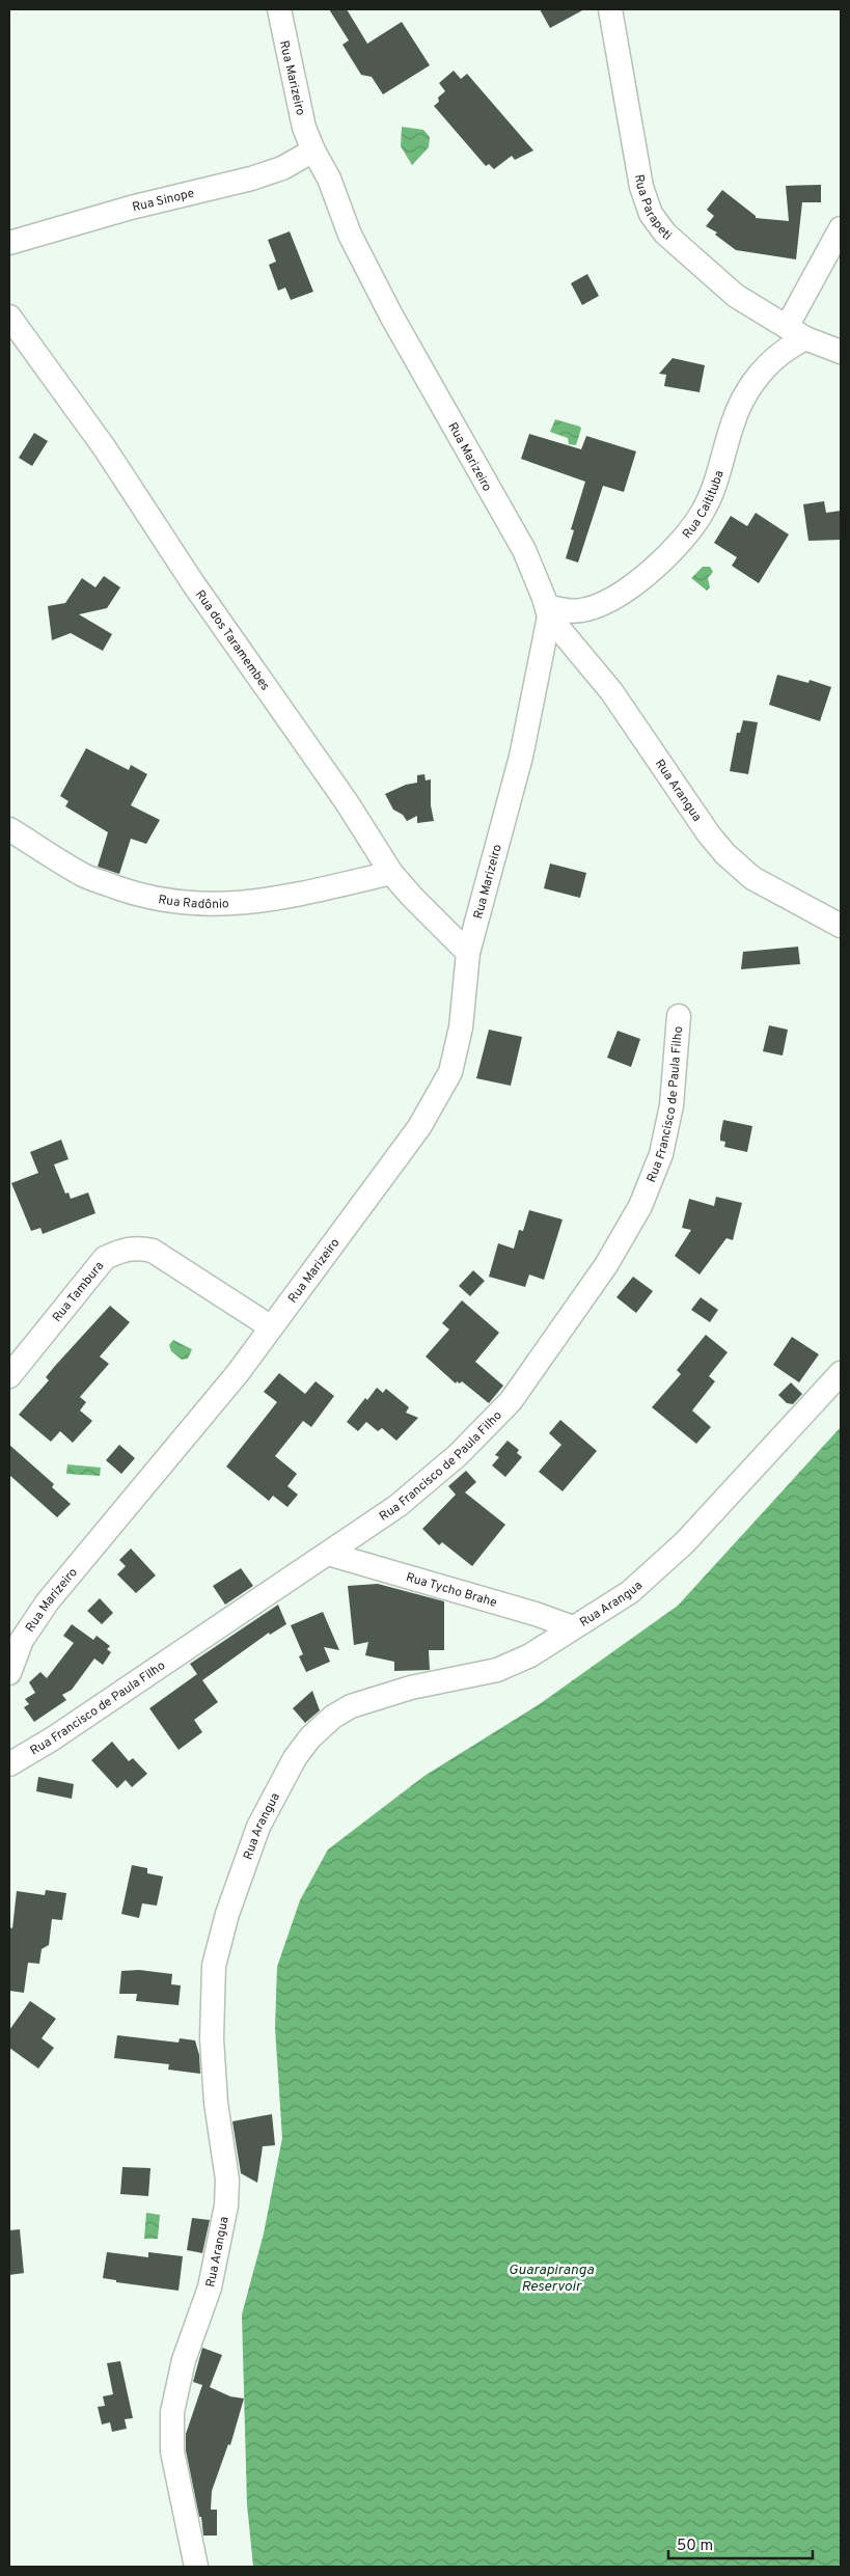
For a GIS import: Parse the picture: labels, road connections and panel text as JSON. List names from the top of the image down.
{
  "streets": {
    "street": [
      "Rua Marizeiro",
      "Rua Sinope",
      "Rua Parapeti",
      "Rua Caitituba",
      "Rua dos Taramembes",
      "Rua Arangua",
      "Rua Radônio",
      "Rua Francisco de Paula Filho",
      "Rua Tambura",
      "Rua Tycho Brahe"
    ]
  },
  "crossings": [
    ["Rua Marizeiro", "Rua Sinope"],
    ["Rua Marizeiro", "Rua Caitituba"],
    ["Rua Marizeiro", "Rua dos Taramembes"],
    ["Rua Marizeiro", "Rua Arangua"],
    ["Rua Marizeiro", "Rua Tambura"],
    ["Rua Parapeti", "Rua Caitituba"],
    ["Rua Caitituba", "Rua Arangua"],
    ["Rua dos Taramembes", "Rua Radônio"],
    ["Rua Arangua", "Rua Tycho Brahe"],
    ["Rua Francisco de Paula Filho", "Rua Tycho Brahe"]
  ],
  "water": ["Guarapiranga Reservoir"],
  "scale_bar": "50 m"
}
